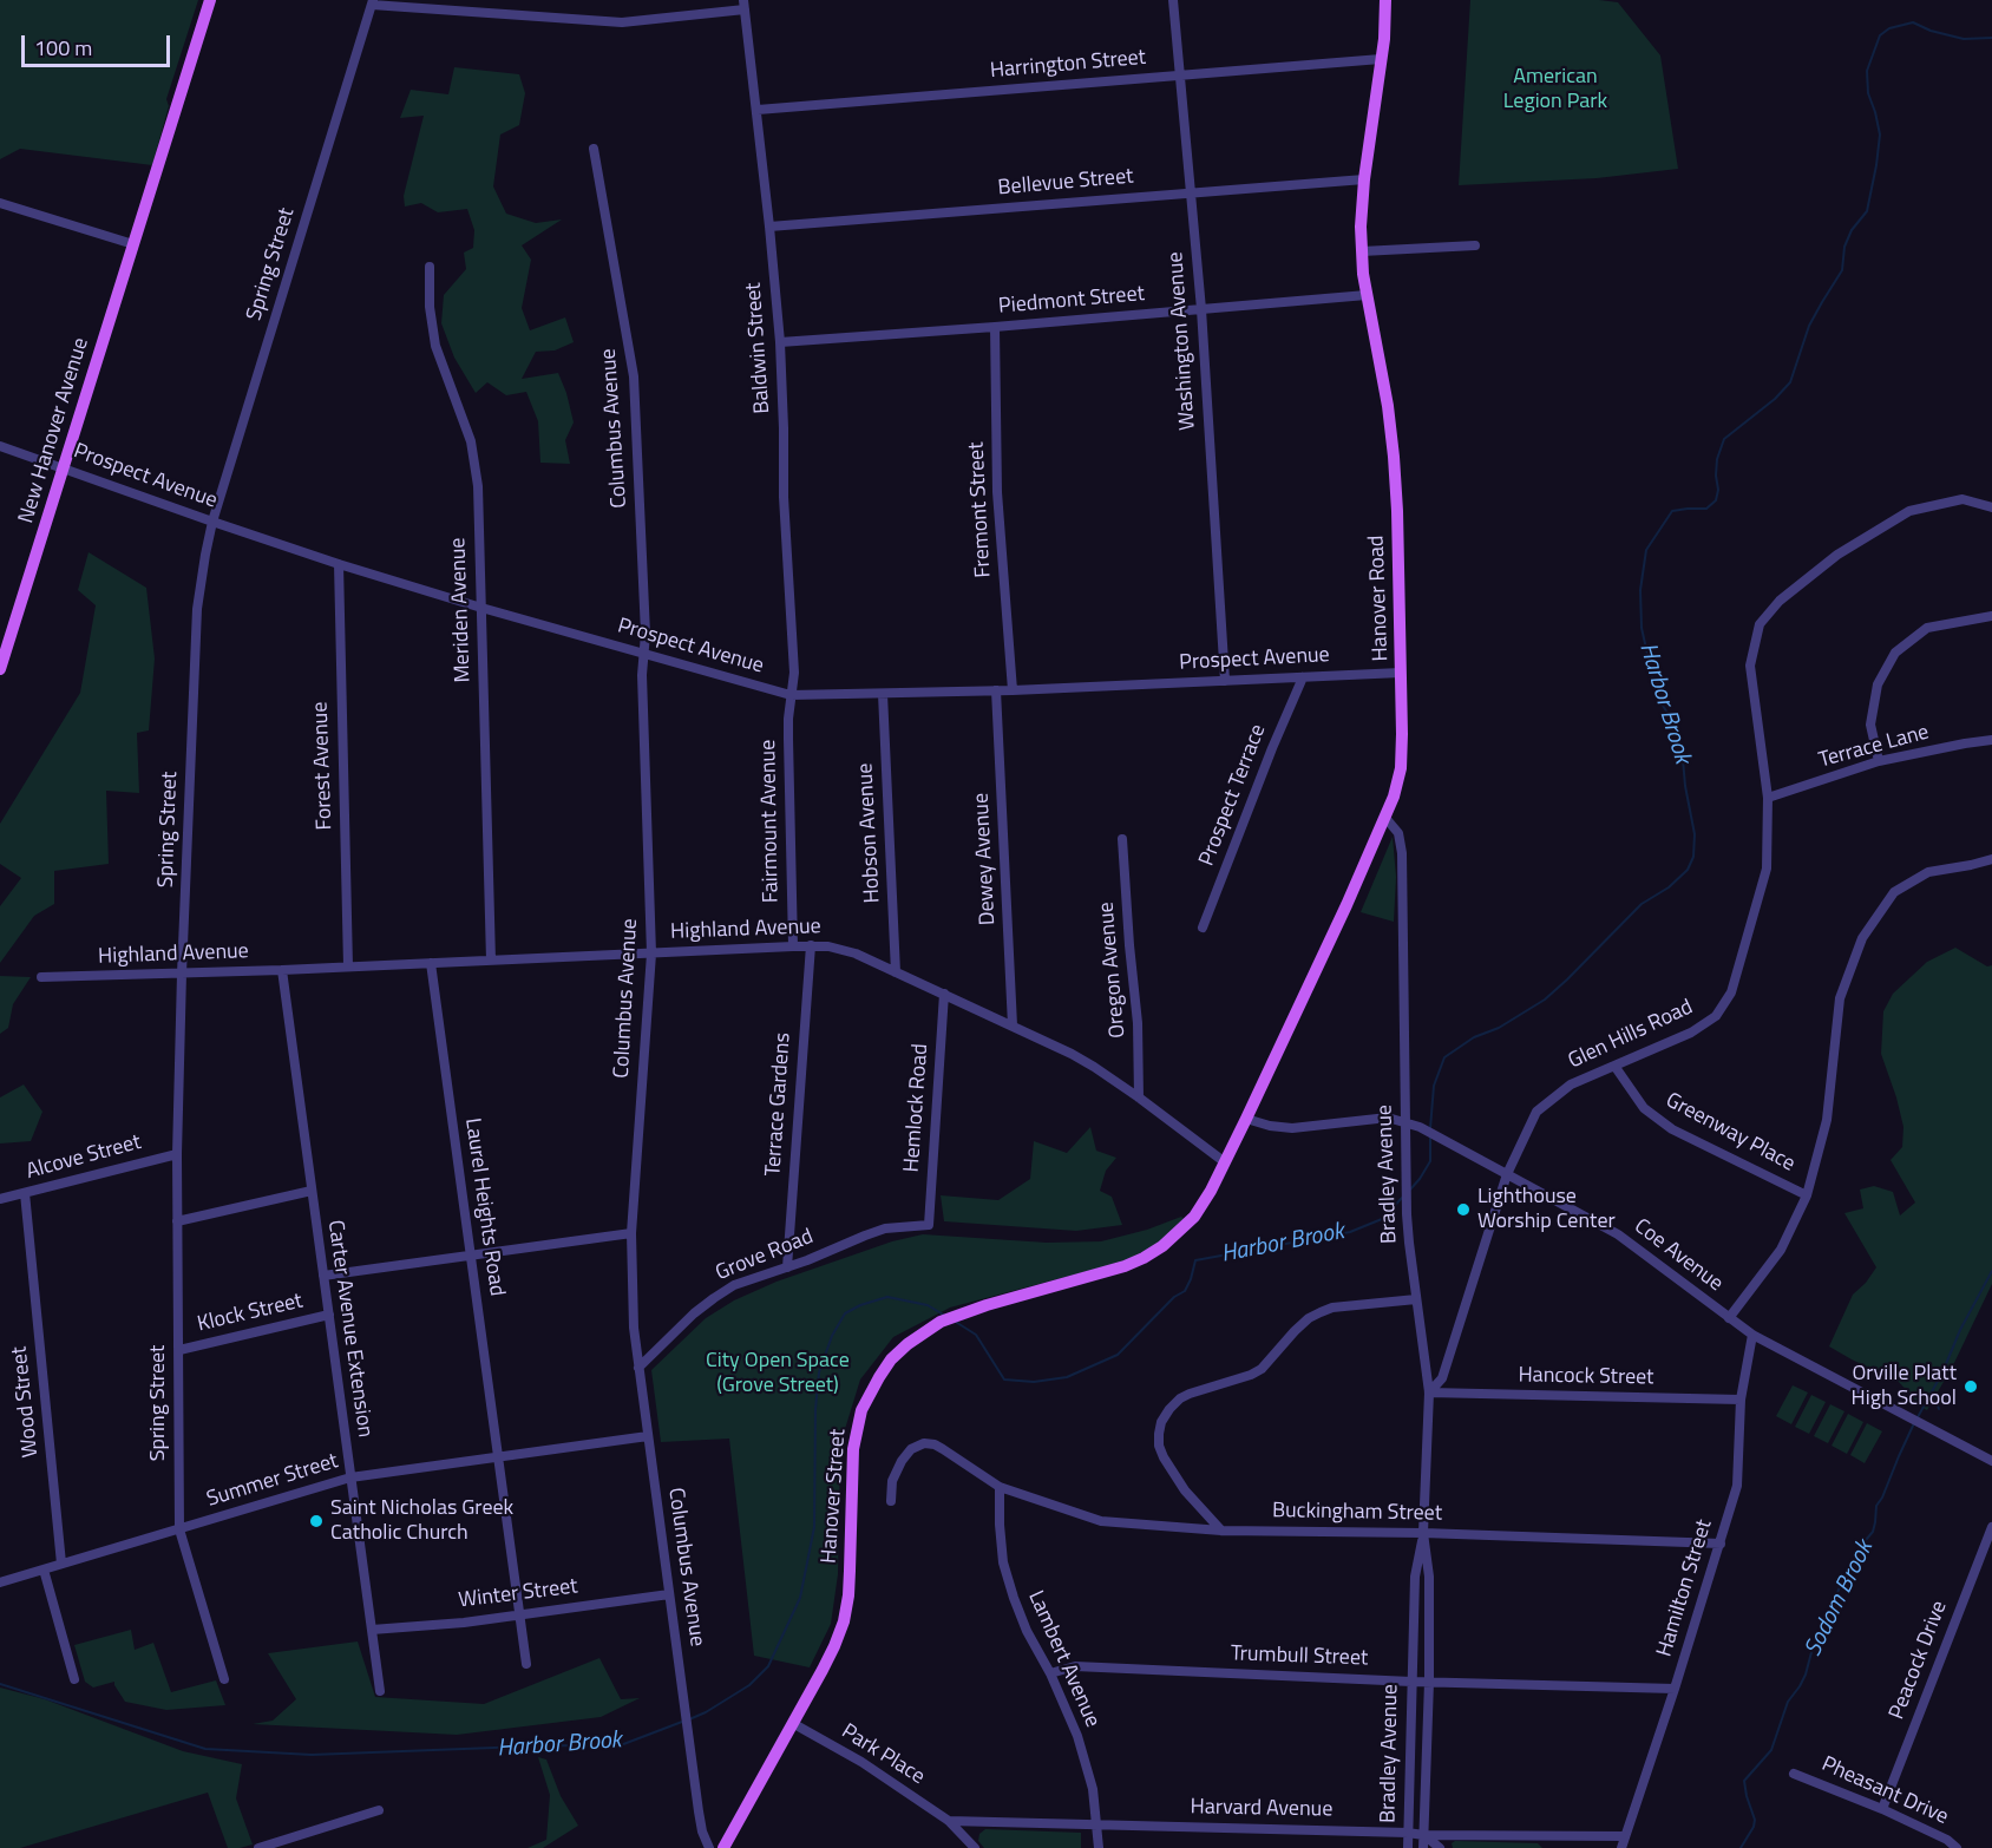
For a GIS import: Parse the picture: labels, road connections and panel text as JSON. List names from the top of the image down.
{
  "streets": {
    "main road": ["New Hanover Avenue", "Hanover Road", "Hanover Street"],
    "street": [
      "Harrington Street",
      "Bellevue Street",
      "Spring Street",
      "Piedmont Street",
      "Washington Avenue",
      "Baldwin Street",
      "Columbus Avenue",
      "Prospect Avenue",
      "Fremont Street",
      "Meriden Avenue",
      "Terrace Lane",
      "Forest Avenue",
      "Prospect Terrace",
      "Fairmount Avenue",
      "Hobson Avenue",
      "Dewey Avenue",
      "Highland Avenue",
      "Oregon Avenue",
      "Glen Hills Road",
      "Terrace Gardens",
      "Hemlock Road",
      "Greenway Place",
      "Alcove Street",
      "Bradley Avenue",
      "Laurel Heights Road",
      "Grove Road",
      "Coe Avenue",
      "Klock Street",
      "Carter Avenue Extension",
      "Hancock Street",
      "Wood Street",
      "Summer Street",
      "Buckingham Street",
      "Hamilton Street",
      "Winter Street",
      "Trumbull Street",
      "Lambert Avenue",
      "Peacock Drive",
      "Park Place",
      "Pheasant Drive",
      "Harvard Avenue"
    ]
  },
  "crossings": [
    ["Harrington Street", "Washington Avenue"],
    ["Harrington Street", "Baldwin Street"],
    ["Harrington Street", "Hanover Road"],
    ["Bellevue Street", "Washington Avenue"],
    ["Bellevue Street", "Baldwin Street"],
    ["Bellevue Street", "Hanover Road"],
    ["Spring Street", "Prospect Avenue"],
    ["Spring Street", "Highland Avenue"],
    ["Spring Street", "Alcove Street"],
    ["Spring Street", "Klock Street"],
    ["Spring Street", "Summer Street"],
    ["Piedmont Street", "Washington Avenue"],
    ["Piedmont Street", "Baldwin Street"],
    ["Piedmont Street", "Fremont Street"],
    ["Piedmont Street", "Hanover Road"],
    ["Washington Avenue", "Prospect Avenue"],
    ["Baldwin Street", "Prospect Avenue"],
    ["Baldwin Street", "Fairmount Avenue"],
    ["Columbus Avenue", "Prospect Avenue"],
    ["Columbus Avenue", "Highland Avenue"],
    ["Columbus Avenue", "Grove Road"],
    ["Columbus Avenue", "Summer Street"],
    ["Columbus Avenue", "Winter Street"],
    ["New Hanover Avenue", "Prospect Avenue"],
    ["Prospect Avenue", "Fremont Street"],
    ["Prospect Avenue", "Hanover Road"],
    ["Prospect Avenue", "Meriden Avenue"],
    ["Prospect Avenue", "Forest Avenue"],
    ["Prospect Avenue", "Prospect Terrace"],
    ["Prospect Avenue", "Fairmount Avenue"],
    ["Prospect Avenue", "Hobson Avenue"],
    ["Prospect Avenue", "Dewey Avenue"],
    ["Hanover Road", "Highland Avenue"],
    ["Hanover Road", "Bradley Avenue"],
    ["Hanover Road", "Coe Avenue"],
    ["Hanover Road", "Hanover Street"],
    ["Meriden Avenue", "Highland Avenue"],
    ["Terrace Lane", "Glen Hills Road"],
    ["Forest Avenue", "Highland Avenue"],
    ["Fairmount Avenue", "Highland Avenue"],
    ["Hobson Avenue", "Highland Avenue"],
    ["Dewey Avenue", "Highland Avenue"],
    ["Highland Avenue", "Oregon Avenue"],
    ["Highland Avenue", "Terrace Gardens"],
    ["Highland Avenue", "Hemlock Road"],
    ["Highland Avenue", "Laurel Heights Road"],
    ["Highland Avenue", "Carter Avenue Extension"],
    ["Highland Avenue", "Hanover Street"],
    ["Glen Hills Road", "Greenway Place"],
    ["Glen Hills Road", "Bradley Avenue"],
    ["Glen Hills Road", "Coe Avenue"],
    ["Glen Hills Road", "Hancock Street"],
    ["Terrace Gardens", "Grove Road"],
    ["Hemlock Road", "Grove Road"],
    ["Alcove Street", "Wood Street"],
    ["Bradley Avenue", "Coe Avenue"],
    ["Bradley Avenue", "Hancock Street"],
    ["Bradley Avenue", "Buckingham Street"],
    ["Bradley Avenue", "Trumbull Street"],
    ["Bradley Avenue", "Harvard Avenue"],
    ["Laurel Heights Road", "Summer Street"],
    ["Laurel Heights Road", "Winter Street"],
    ["Coe Avenue", "Hamilton Street"],
    ["Klock Street", "Carter Avenue Extension"],
    ["Carter Avenue Extension", "Summer Street"],
    ["Carter Avenue Extension", "Winter Street"],
    ["Hancock Street", "Hamilton Street"],
    ["Wood Street", "Summer Street"],
    ["Hanover Street", "Park Place"],
    ["Buckingham Street", "Hamilton Street"],
    ["Buckingham Street", "Lambert Avenue"],
    ["Hamilton Street", "Trumbull Street"],
    ["Hamilton Street", "Harvard Avenue"],
    ["Trumbull Street", "Lambert Avenue"],
    ["Lambert Avenue", "Harvard Avenue"],
    ["Peacock Drive", "Pheasant Drive"]
  ],
  "water": ["Harbor Brook", "Sodom Brook"],
  "parks": ["American Legion Park", "City Open Space (Grove Street)"],
  "places": ["Lighthouse Worship Center", "Orville Platt High School", "Saint Nicholas Greek Catholic Church"],
  "scale_bar": "100 m"
}
